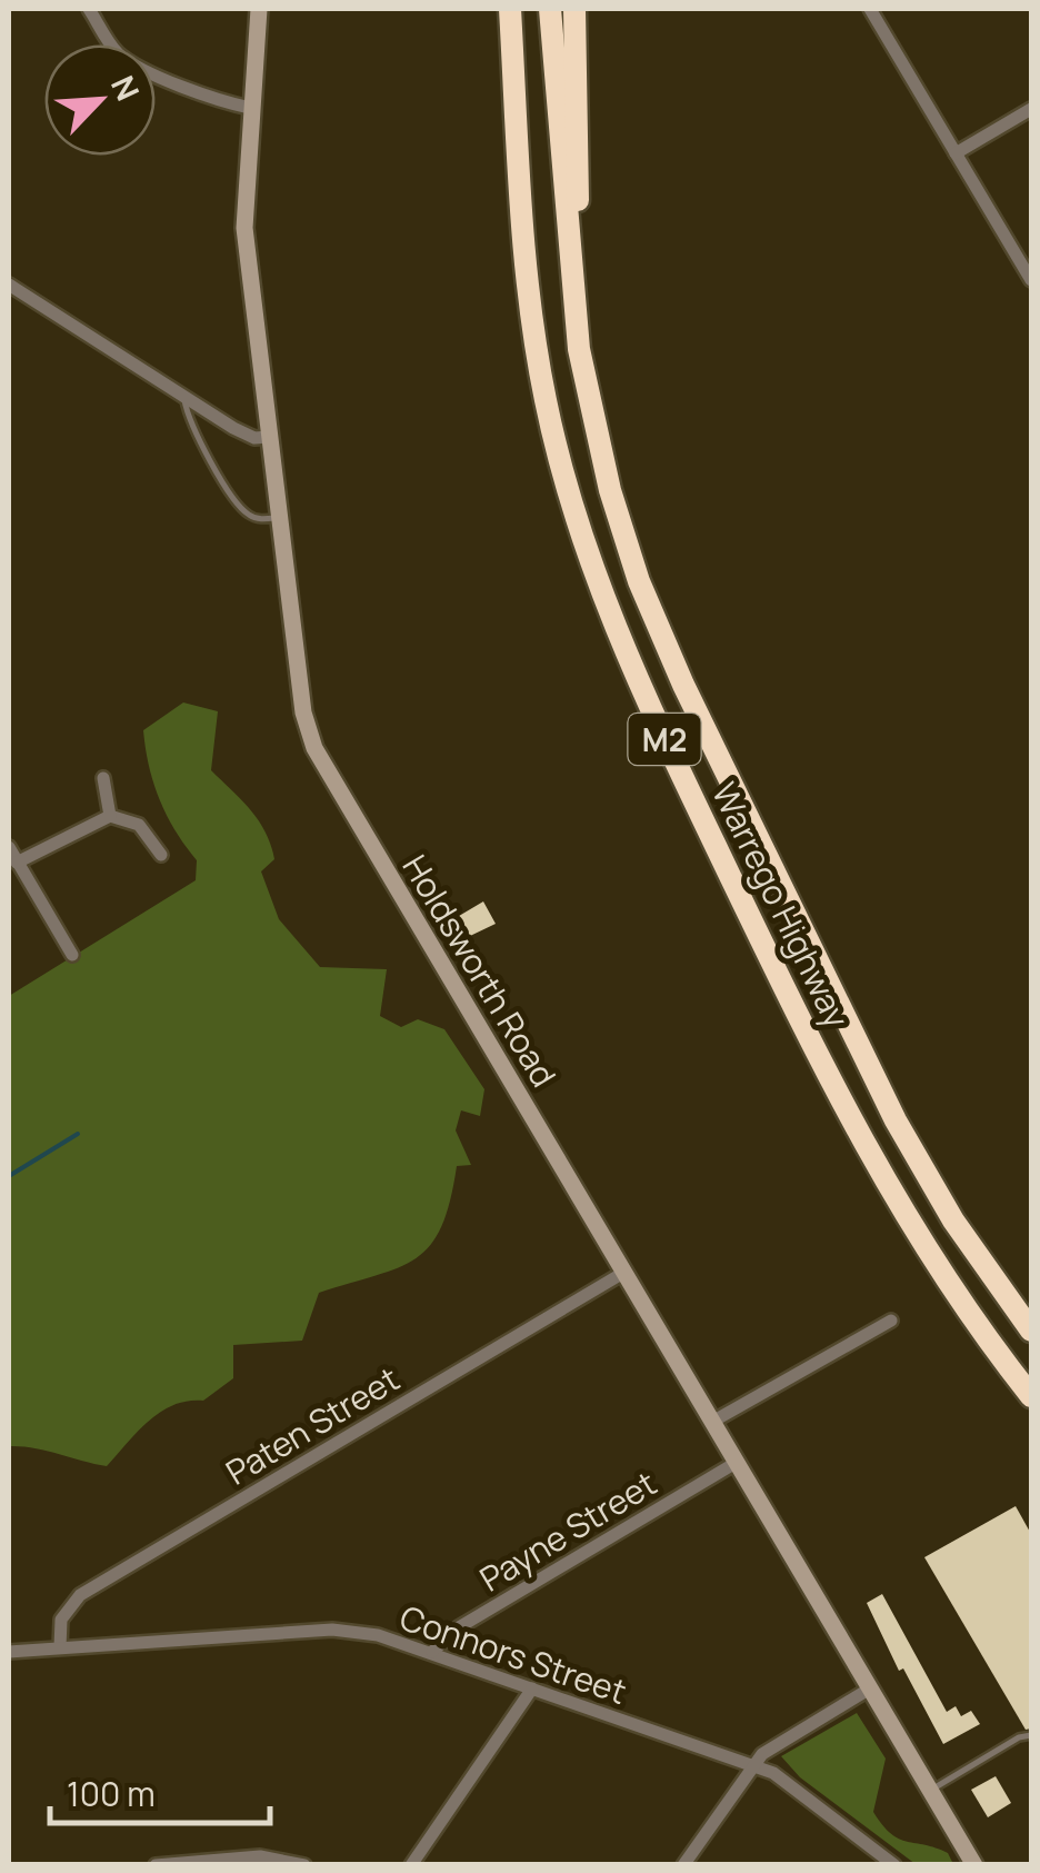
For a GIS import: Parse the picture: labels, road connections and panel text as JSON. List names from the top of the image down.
{
  "streets": {
    "highway": ["M2", "Warrego Highway"],
    "street": [
      "Holdsworth Road",
      "Paten Street",
      "Payne Street",
      "Connors Street"
    ]
  },
  "crossings": [
    ["Holdsworth Road", "Paten Street"],
    ["Holdsworth Road", "Payne Street"],
    ["Paten Street", "Connors Street"],
    ["Payne Street", "Connors Street"]
  ],
  "scale_bar": "100 m",
  "north": "top right"
}
